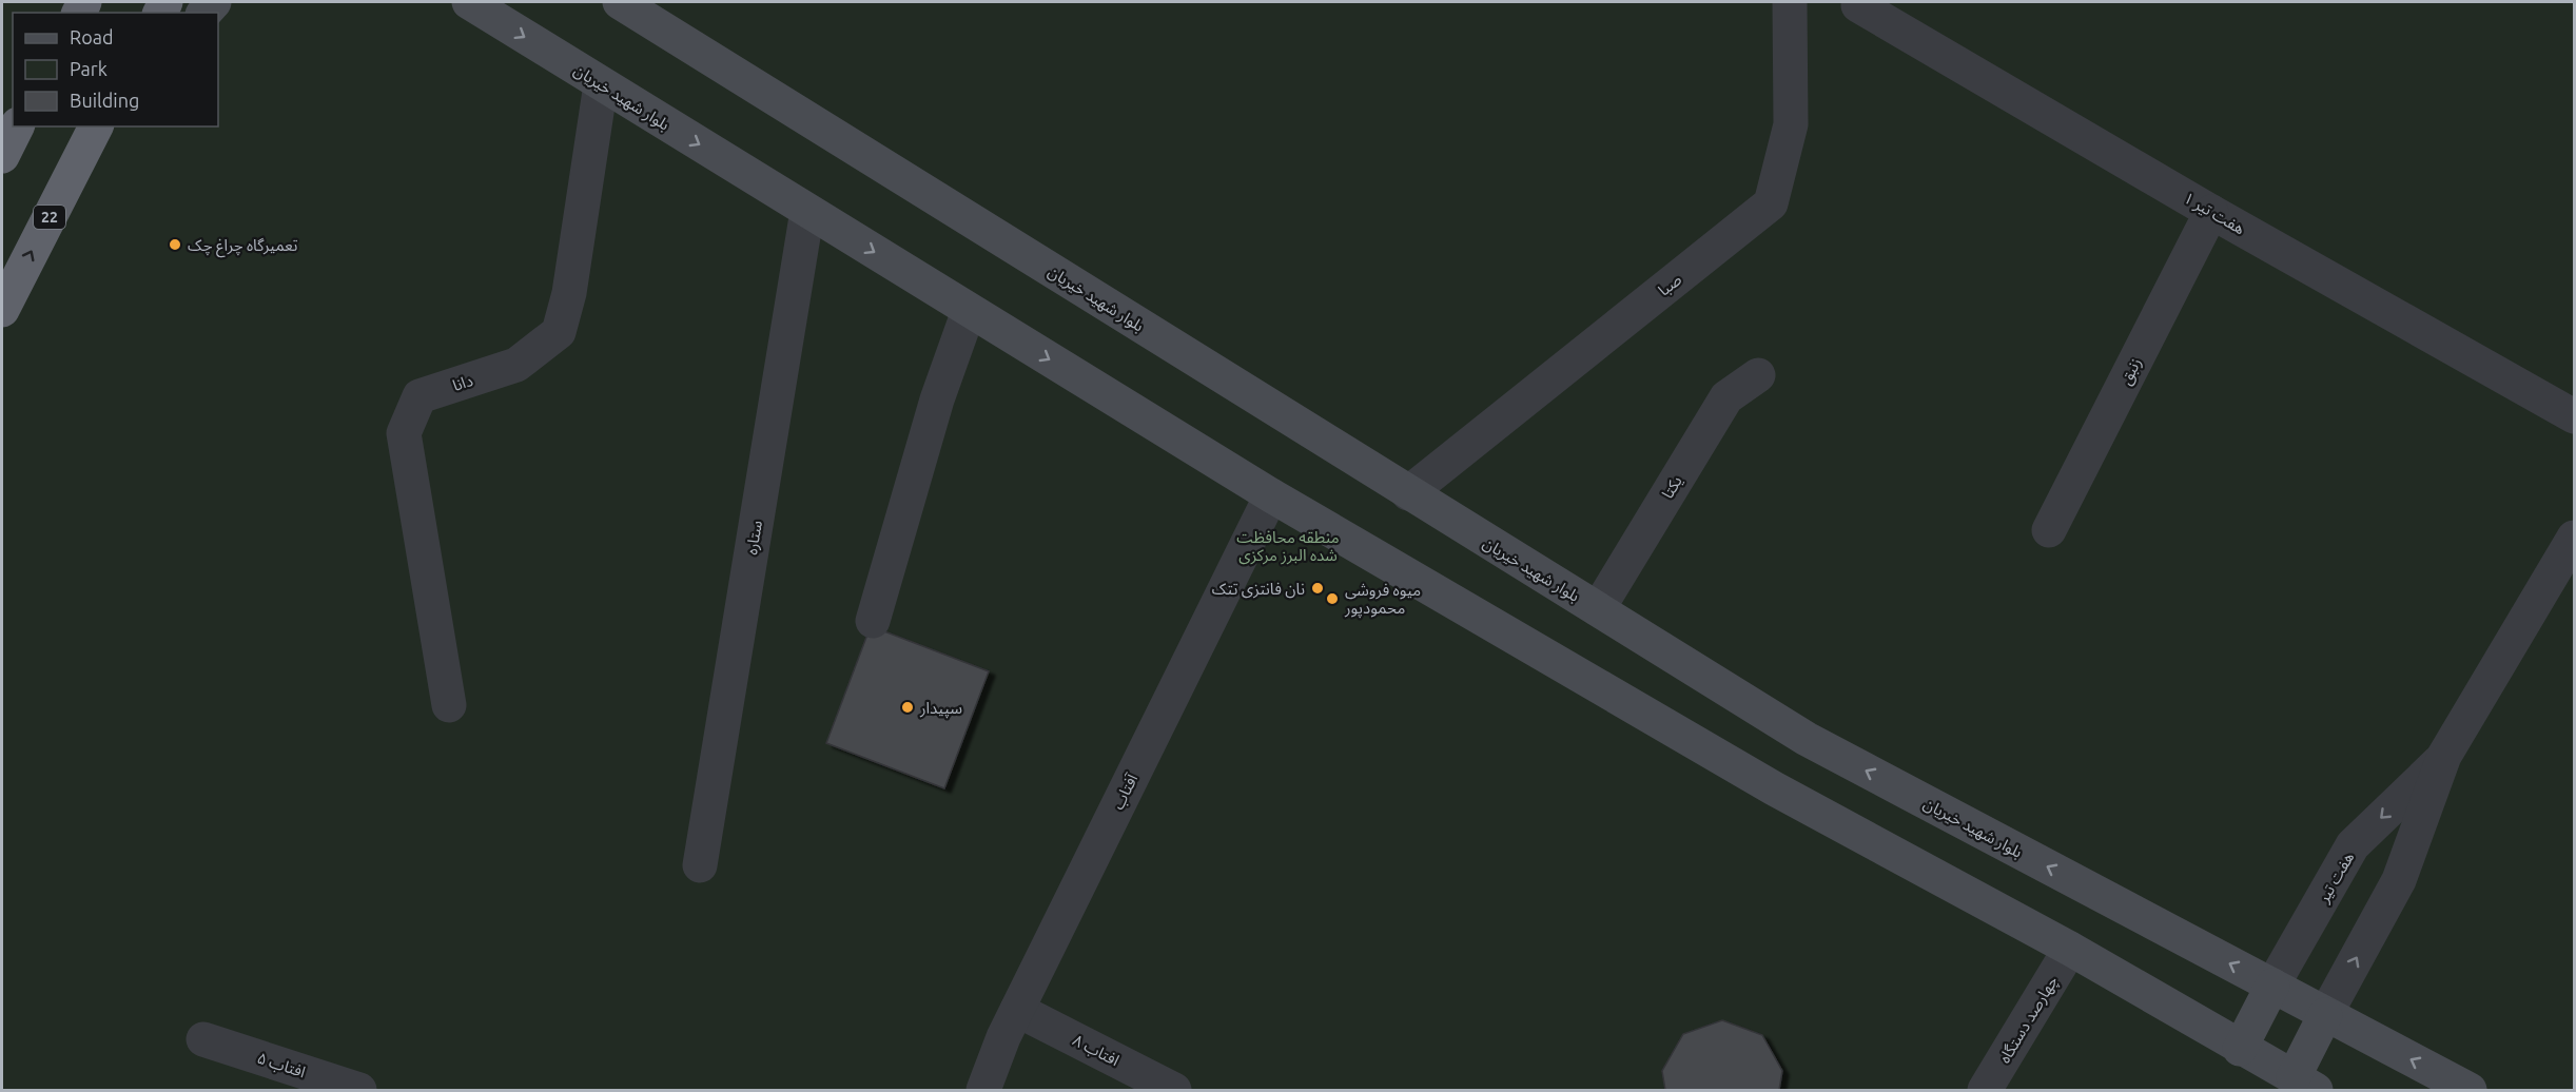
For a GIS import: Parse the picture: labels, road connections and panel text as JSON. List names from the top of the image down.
{
  "streets": {
    "highway": ["22"],
    "main road": ["بلوار شهید خیریان"],
    "street": [
      "هفت تیر ۱",
      "صبا",
      "زنبق",
      "دانا",
      "یکتا",
      "ستاره",
      "آفتاب",
      "هفت تیر",
      "چهارصد دستگاه",
      "افتاب ۸",
      "افتاب ۵"
    ]
  },
  "crossings": [
    ["بلوار شهید خیریان", "صبا"],
    ["بلوار شهید خیریان", "دانا"],
    ["بلوار شهید خیریان", "یکتا"],
    ["بلوار شهید خیریان", "ستاره"],
    ["بلوار شهید خیریان", "آفتاب"],
    ["بلوار شهید خیریان", "هفت تیر"],
    ["بلوار شهید خیریان", "چهارصد دستگاه"],
    ["هفت تیر ۱", "زنبق"],
    ["آفتاب", "افتاب ۸"]
  ],
  "parks": ["منطقه محافظت شده البرز مرکزی"],
  "places": [
    "تعمیرگاه چراغ چک",
    "نان فانتزی تتک",
    "میوه فروشی محمودپور",
    "سپیدار"
  ],
  "legend": ["Road", "Park", "Building"]
}
